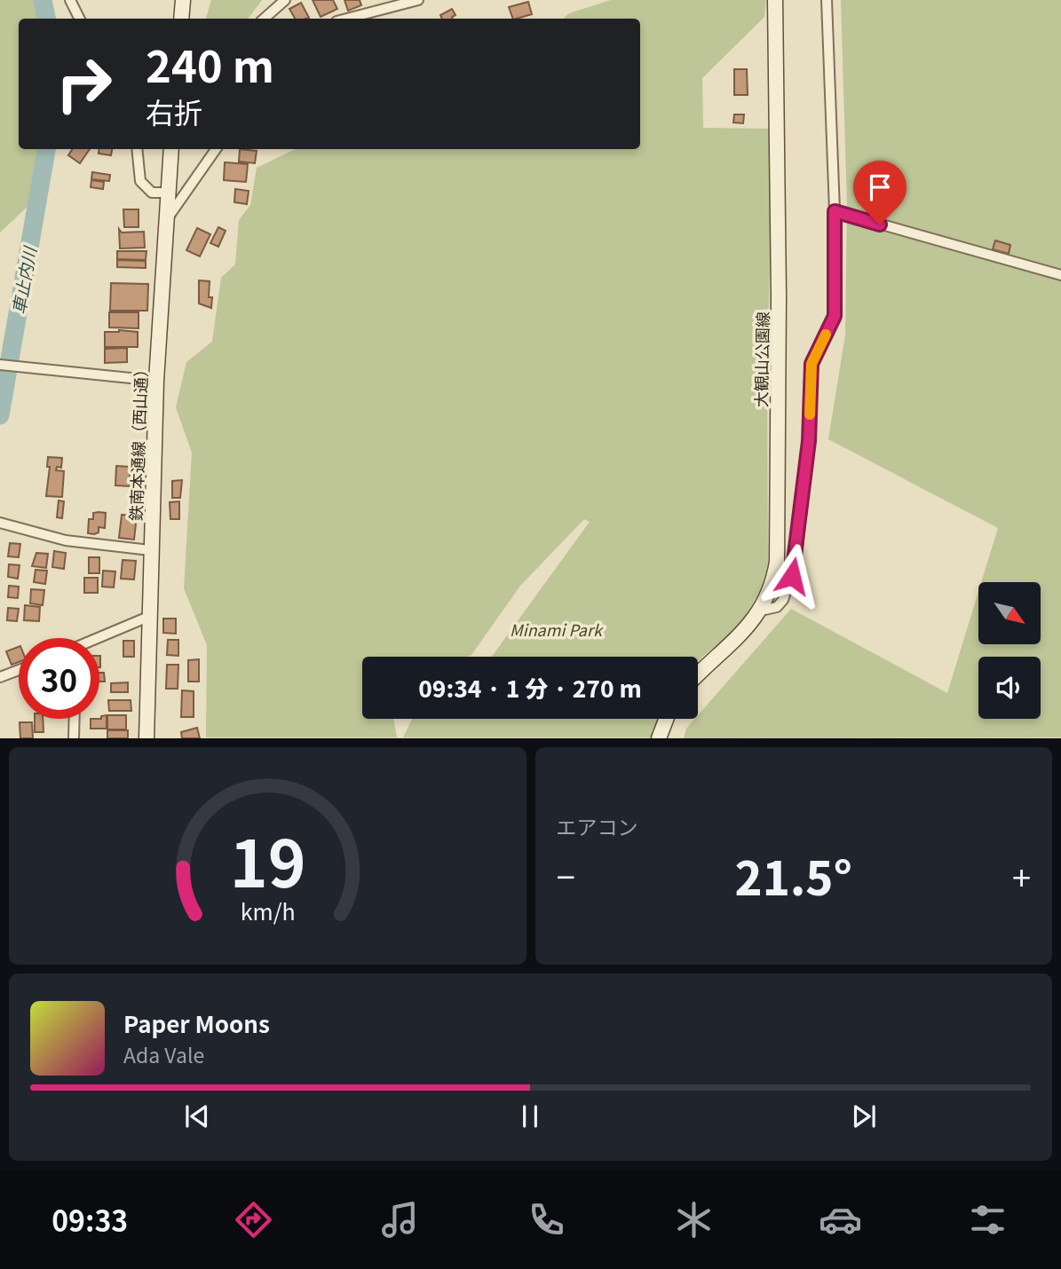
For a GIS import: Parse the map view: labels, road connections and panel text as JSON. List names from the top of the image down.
{
  "streets": {
    "main road": ["大観山公園線", "鉄南本通線（西山通）"]
  },
  "water": ["車止内川"],
  "parks": ["Minami Park"],
  "north": "bottom right",
  "page": {
    "turn": ["240 m", "右折"],
    "limit": "30",
    "trip": "09:34 · 1 分 · 270 m",
    "tile": "エアコン",
    "heat": ["−", "21.5°", "+"],
    "song": ["Paper Moons", "Ada Vale"],
    "tabs": "09:33",
    "gauge": ["19", "km/h"]
  }
}
